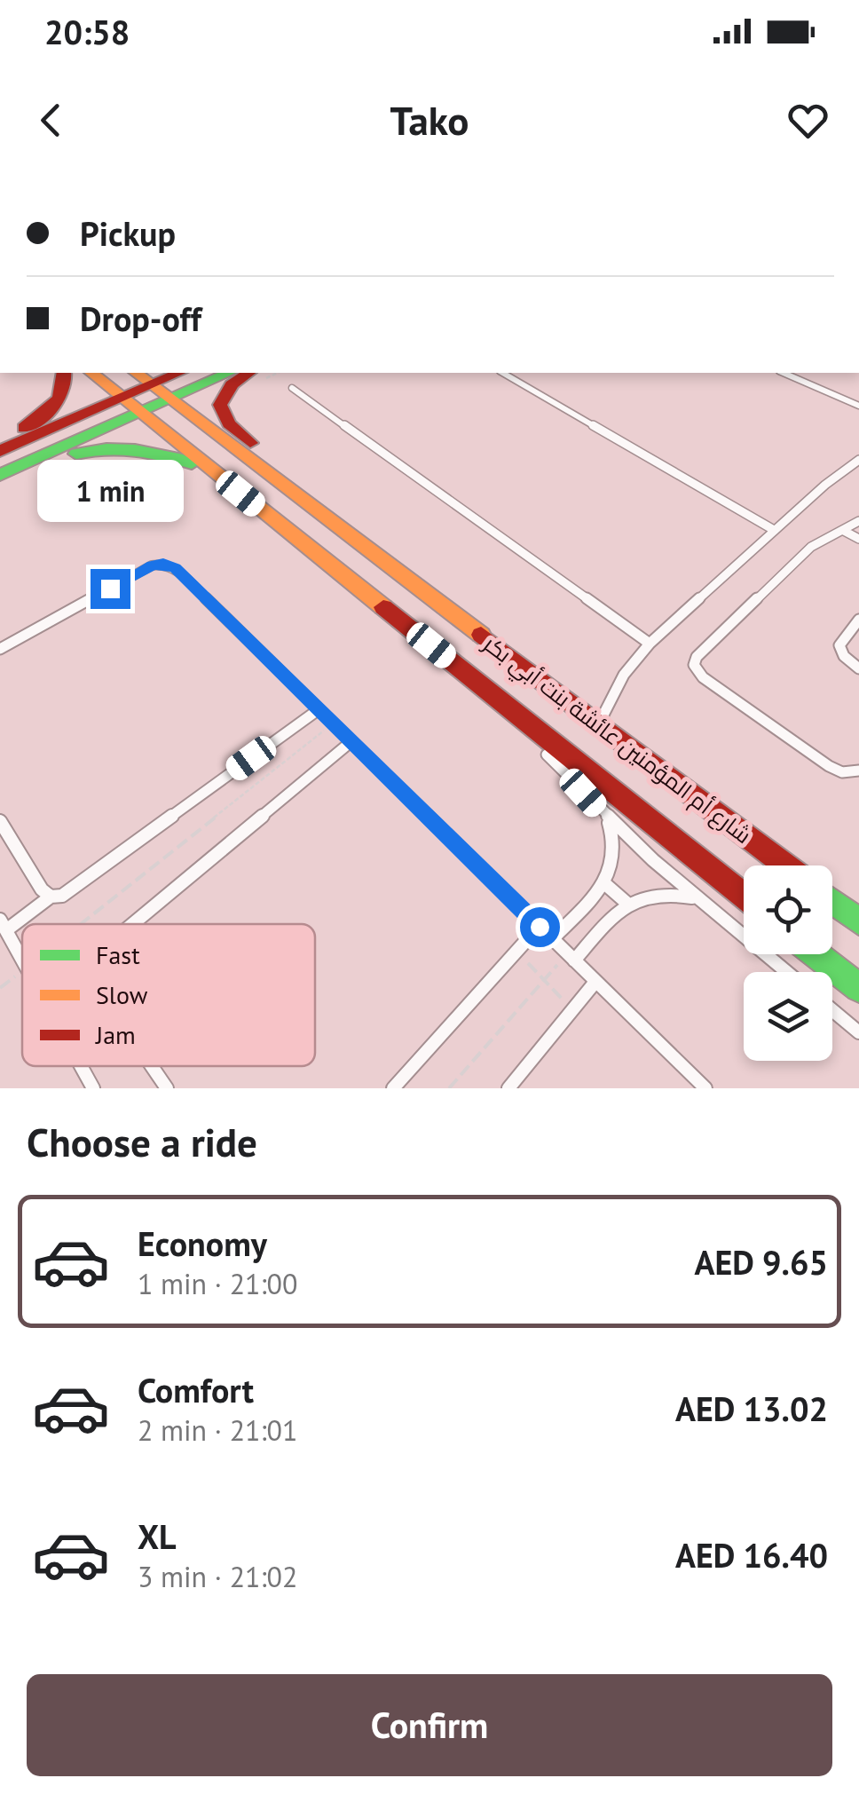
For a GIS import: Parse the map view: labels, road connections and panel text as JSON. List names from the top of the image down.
{
  "streets": {
    "main road": ["شارع أم المؤمنين عائشة بنت أبي بكر"]
  },
  "legend": ["Fast", "Slow", "Jam"],
  "page": {
    "status": "20:58",
    "header": "Tako",
    "banner": ["Pickup", "Drop-off"],
    "bubble": "1 min",
    "heading": "Choose a ride",
    "list": [
      {
        "name": "Economy",
        "note": "1 min · 21:00",
        "value": "AED 9.65"
      },
      {
        "name": "Comfort",
        "note": "2 min · 21:01",
        "value": "AED 13.02"
      },
      {
        "name": "XL",
        "note": "3 min · 21:02",
        "value": "AED 16.40"
      }
    ],
    "buttons": "Confirm"
  }
}
